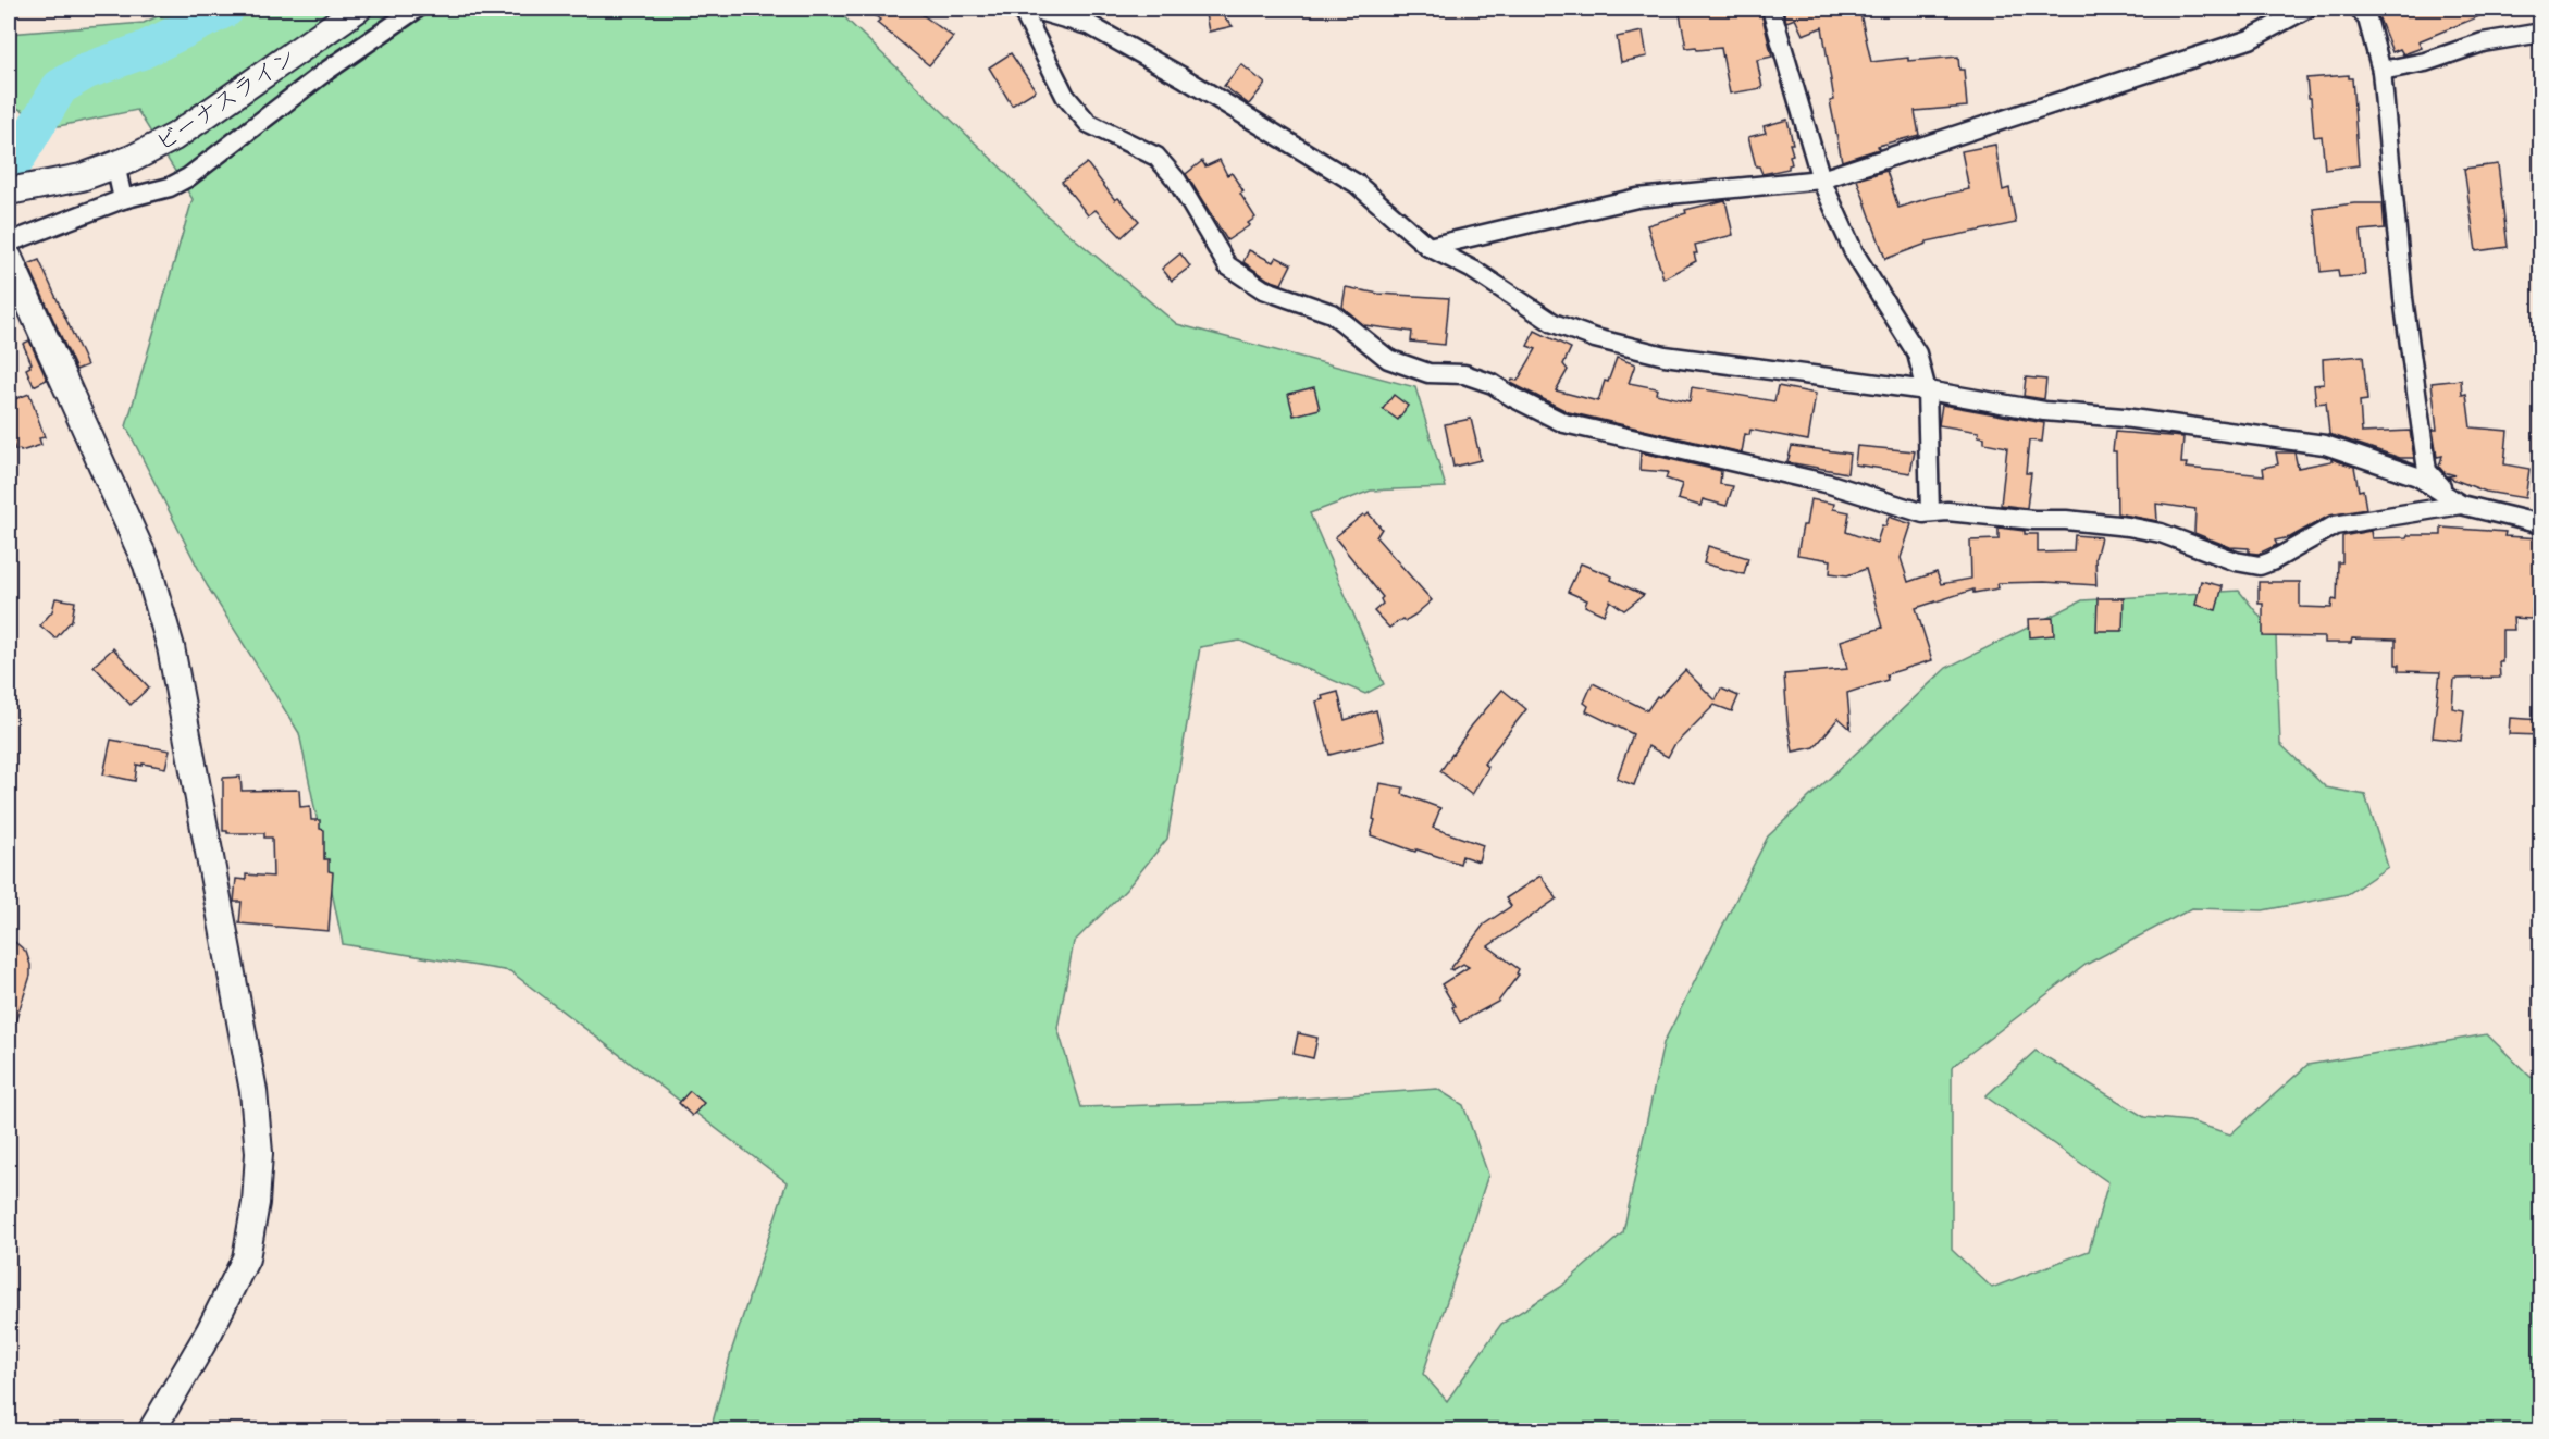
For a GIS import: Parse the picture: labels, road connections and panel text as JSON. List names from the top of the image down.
{
  "streets": {
    "street": ["ビーナスライン"]
  }
}
